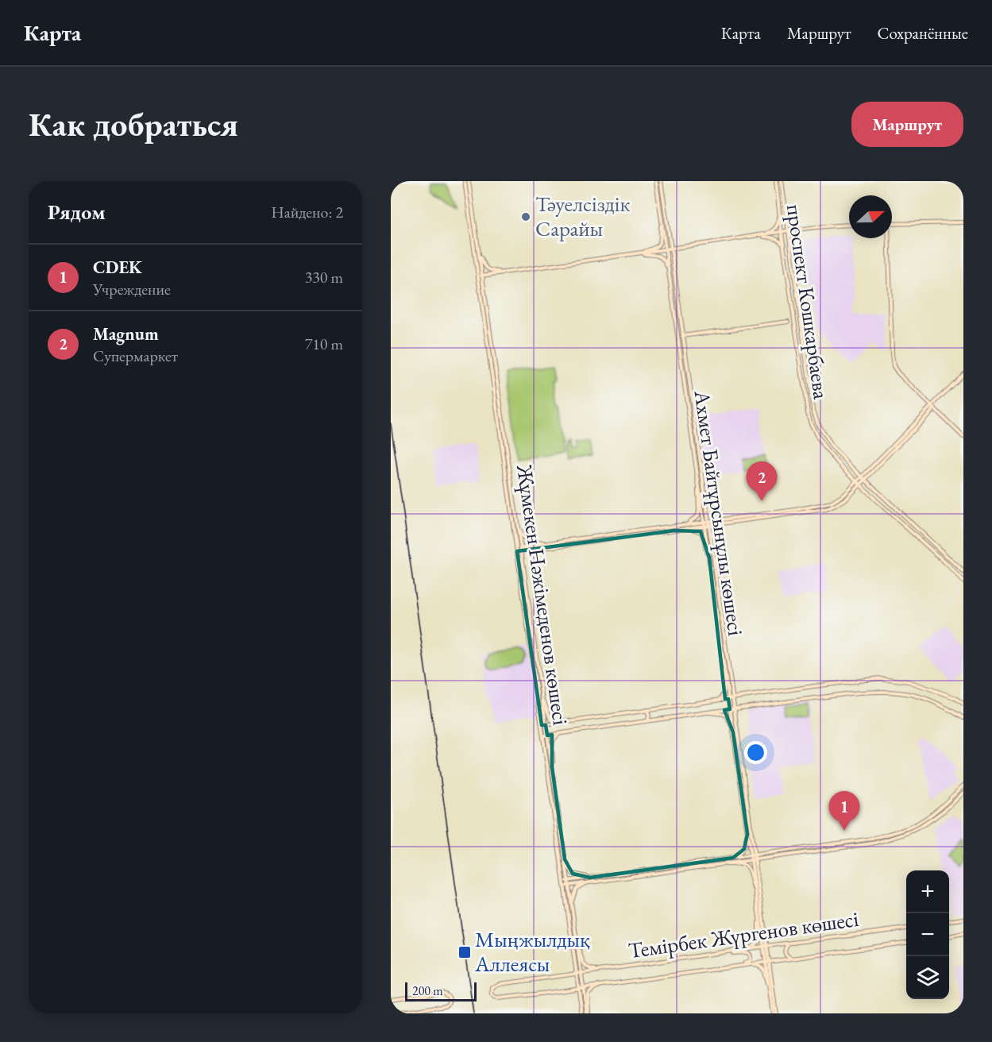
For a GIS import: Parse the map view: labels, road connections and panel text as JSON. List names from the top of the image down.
{
  "streets": {
    "street": [
      "проспект Кошкарбаева",
      "Ахмет Байтұрсынұлы көшесі",
      "Жұмекен Нәжімеденов көшесі",
      "Темірбек Жүргенов көшесі"
    ]
  },
  "crossings": [
    ["Жұмекен Нәжімеденов көшесі", "Темірбек Жүргенов көшесі"]
  ],
  "places": {
    "other": ["Тәуелсіздік Сарайы"],
    "transit": ["Мыңжылдық Аллеясы"]
  },
  "scale_bar": "200 m",
  "north": "right",
  "page": {
    "header": "Карта",
    "nav": ["Карта", "Маршрут", "Сохранённые"],
    "buttons": "Маршрут",
    "title": "Как добраться",
    "heading": ["Рядом", "Найдено: 2"],
    "list": [
      {
        "mark": "1",
        "name": "CDEK",
        "note": "Учреждение",
        "value": "330 m"
      },
      {
        "mark": "2",
        "name": "Magnum",
        "note": "Супермаркет",
        "value": "710 m"
      }
    ],
    "pins": ["2", "1"],
    "map_buttons": ["+", "−"],
    "scale": "200 m"
  }
}
